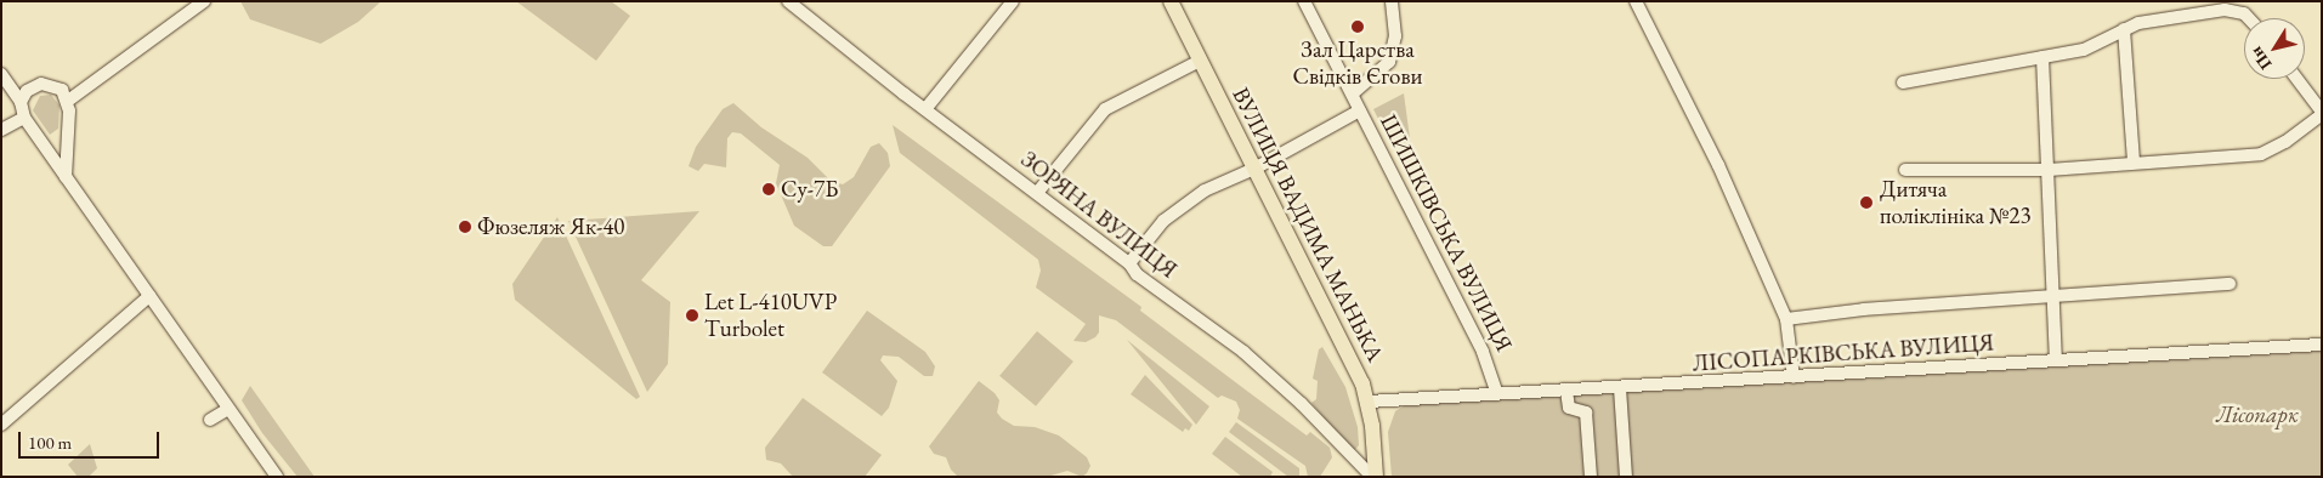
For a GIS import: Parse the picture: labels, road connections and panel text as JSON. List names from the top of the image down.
{
  "streets": {
    "main road": ["ВУЛИЦЯ ВАДИМА МАНЬКА"],
    "street": ["ЗОРЯНА ВУЛИЦЯ", "ШИШКІВСЬКА ВУЛИЦЯ", "ЛІСОПАРКІВСЬКА ВУЛИЦЯ"]
  },
  "crossings": [
    ["ЗОРЯНА ВУЛИЦЯ", "ВУЛИЦЯ ВАДИМА МАНЬКА"],
    ["ВУЛИЦЯ ВАДИМА МАНЬКА", "ЛІСОПАРКІВСЬКА ВУЛИЦЯ"],
    ["ШИШКІВСЬКА ВУЛИЦЯ", "ЛІСОПАРКІВСЬКА ВУЛИЦЯ"]
  ],
  "parks": ["Лісопарк"],
  "places": [
    "Зал Царства Свідків Єгови",
    "Су-7Б",
    "Дитяча поліклініка №23",
    "Фюзеляж Як-40",
    "Let L-410UVP Turbolet"
  ],
  "scale_bar": "100 m",
  "north": "bottom left"
}
